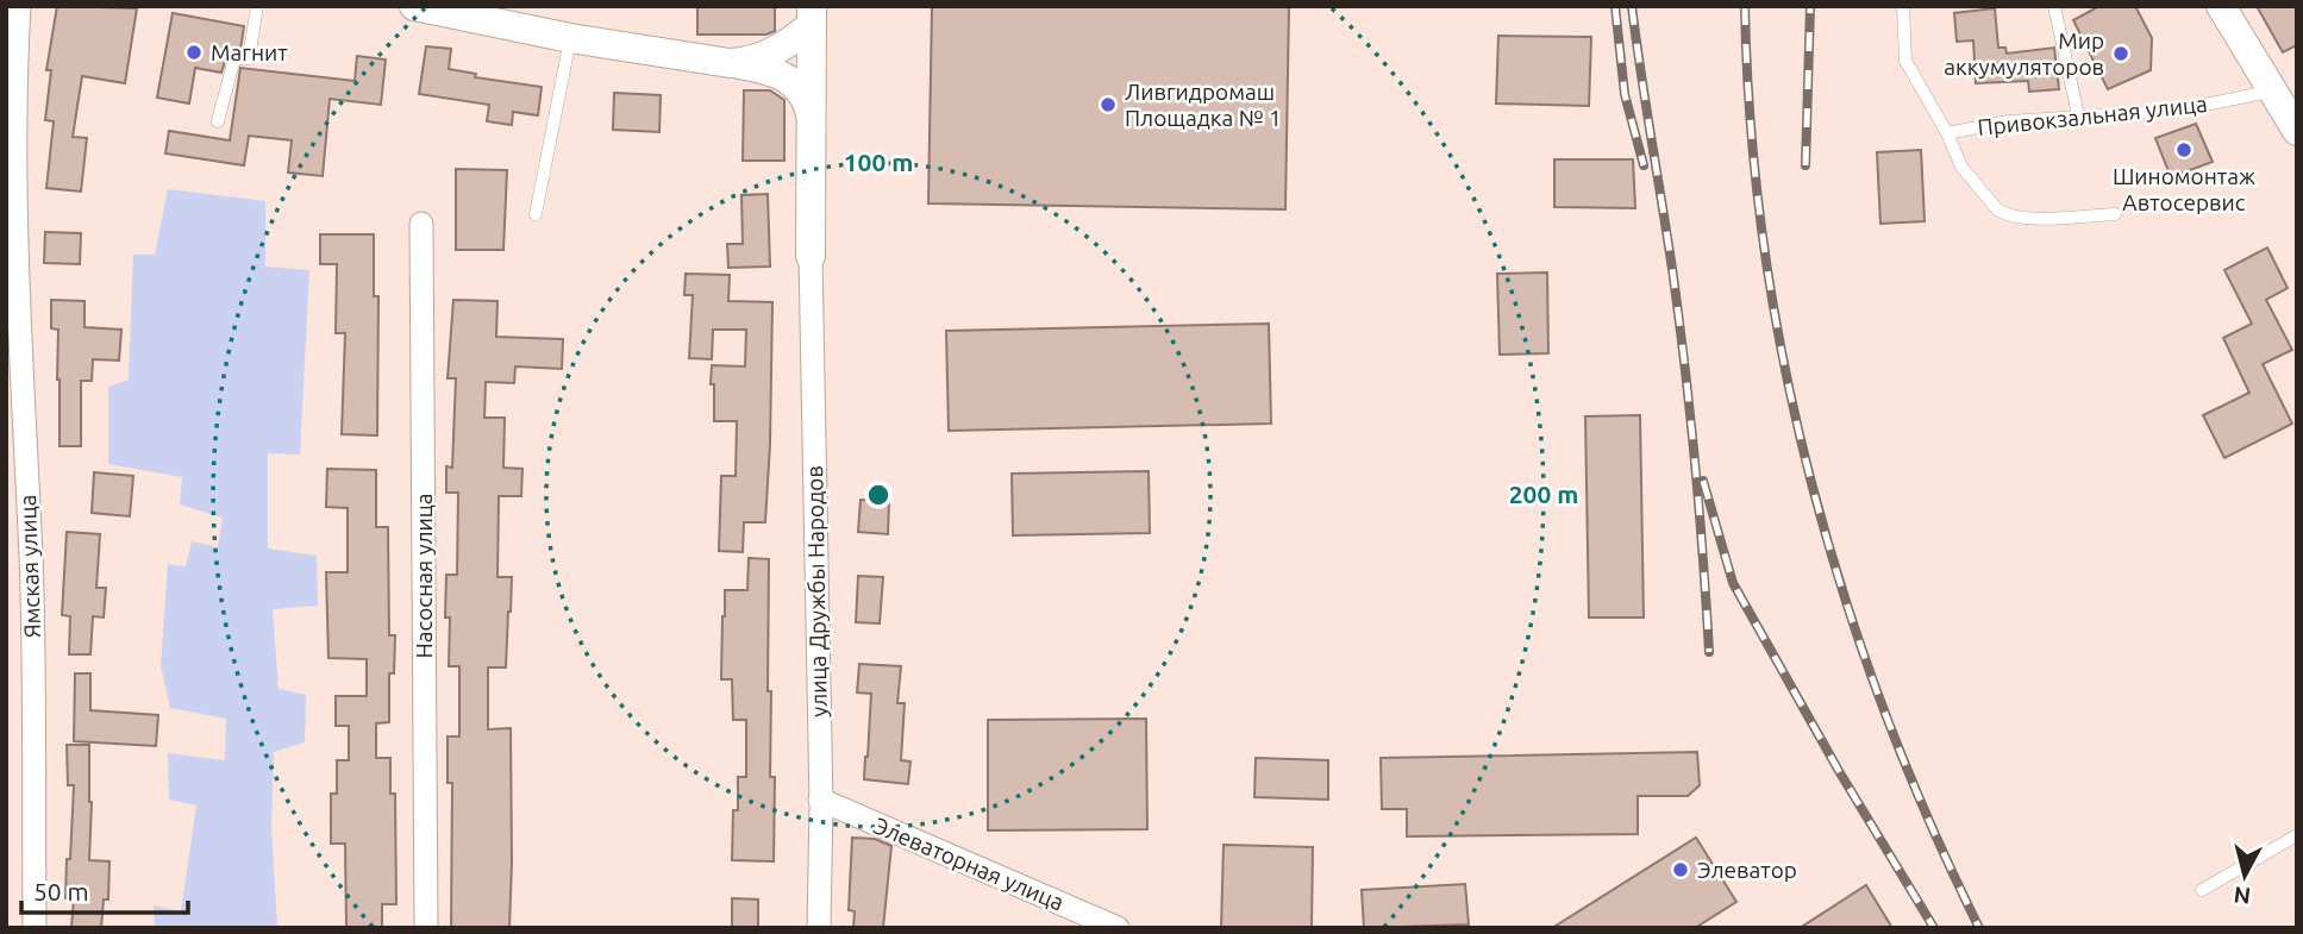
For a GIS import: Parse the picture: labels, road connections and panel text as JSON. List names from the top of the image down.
{
  "streets": {
    "street": [
      "Ямская улица",
      "Насосная улица",
      "улица Дружбы Народов",
      "Элеваторная улица"
    ],
    "lane": ["Привокзальная улица"]
  },
  "crossings": [
    ["улица Дружбы Народов", "Элеваторная улица"]
  ],
  "places": [
    "Магнит",
    "Мир аккумуляторов",
    "Ливгидромаш Площадка № 1",
    "Шиномонтаж Автосервис",
    "Элеватор"
  ],
  "scale_bar": "50 m",
  "north": "bottom",
  "rings": ["100 m", "200 m"]
}
